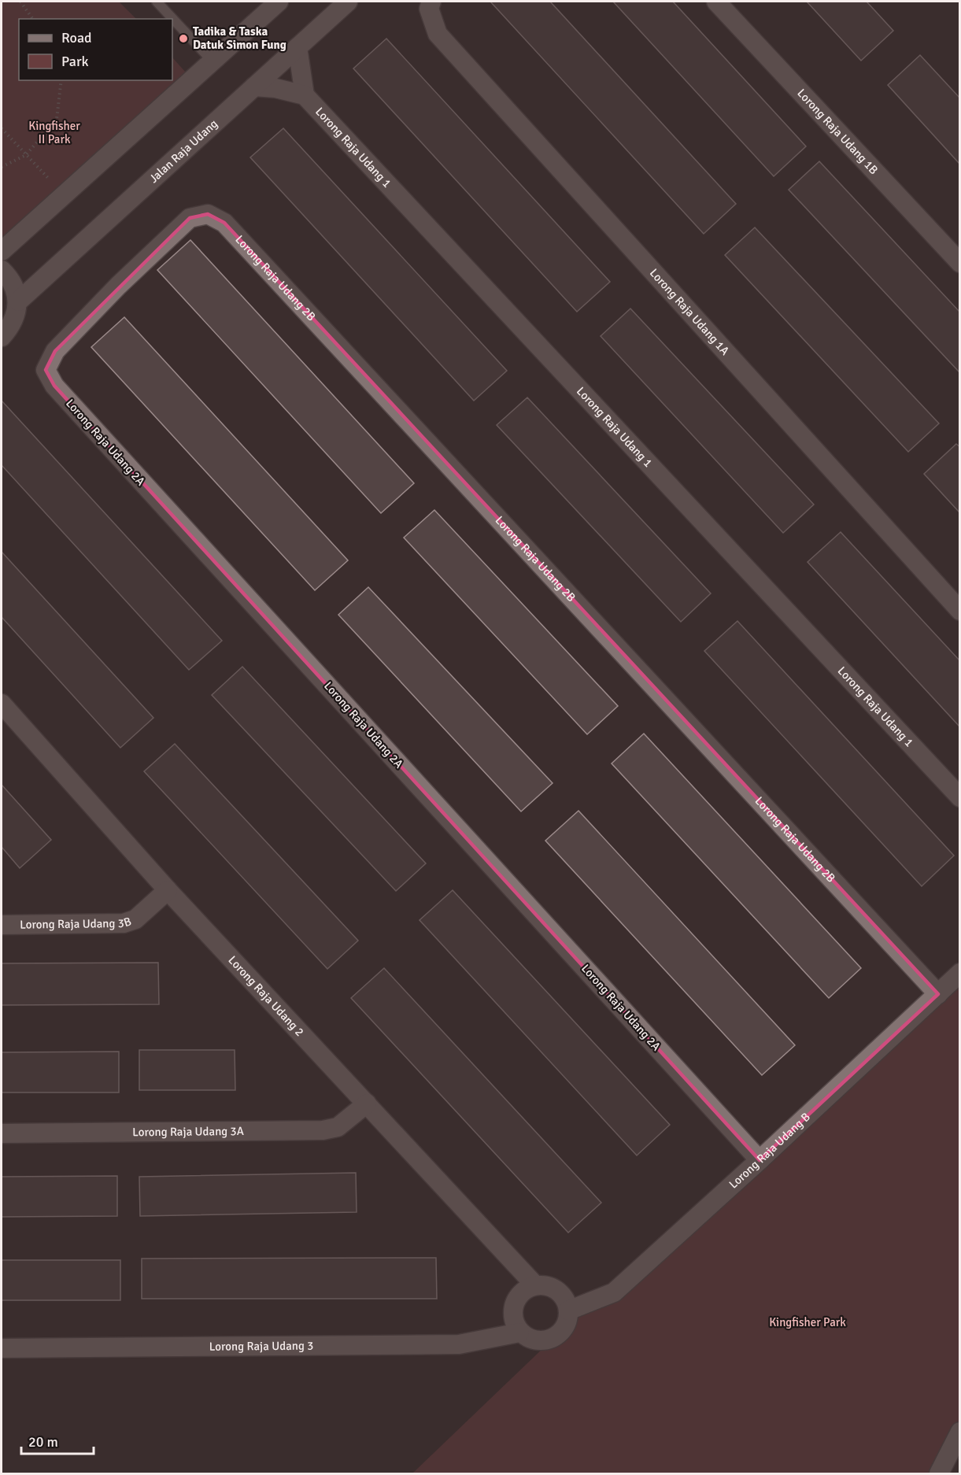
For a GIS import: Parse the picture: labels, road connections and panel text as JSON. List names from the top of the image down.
{
  "streets": {
    "street": [
      "Lorong Raja Udang 1B",
      "Lorong Raja Udang 1",
      "Jalan Raja Udang",
      "Lorong Raja Udang 2B",
      "Lorong Raja Udang 1A",
      "Lorong Raja Udang 2A",
      "Lorong Raja Udang 3B",
      "Lorong Raja Udang 2",
      "Lorong Raja Udang 3A",
      "Lorong Raja Udang B",
      "Lorong Raja Udang 3"
    ]
  },
  "crossings": [
    ["Lorong Raja Udang 2B", "Lorong Raja Udang 2A"],
    ["Lorong Raja Udang 2B", "Lorong Raja Udang B"],
    ["Lorong Raja Udang 2A", "Lorong Raja Udang B"],
    ["Lorong Raja Udang 3B", "Lorong Raja Udang 2"],
    ["Lorong Raja Udang 2", "Lorong Raja Udang 3A"],
    ["Lorong Raja Udang 2", "Lorong Raja Udang B"],
    ["Lorong Raja Udang 2", "Lorong Raja Udang 3"],
    ["Lorong Raja Udang B", "Lorong Raja Udang 3"]
  ],
  "parks": ["Kingfisher II Park", "Kingfisher Park"],
  "places": ["Tadika & Taska Datuk Simon Fung"],
  "legend": ["Road", "Park"],
  "scale_bar": "20 m"
}
